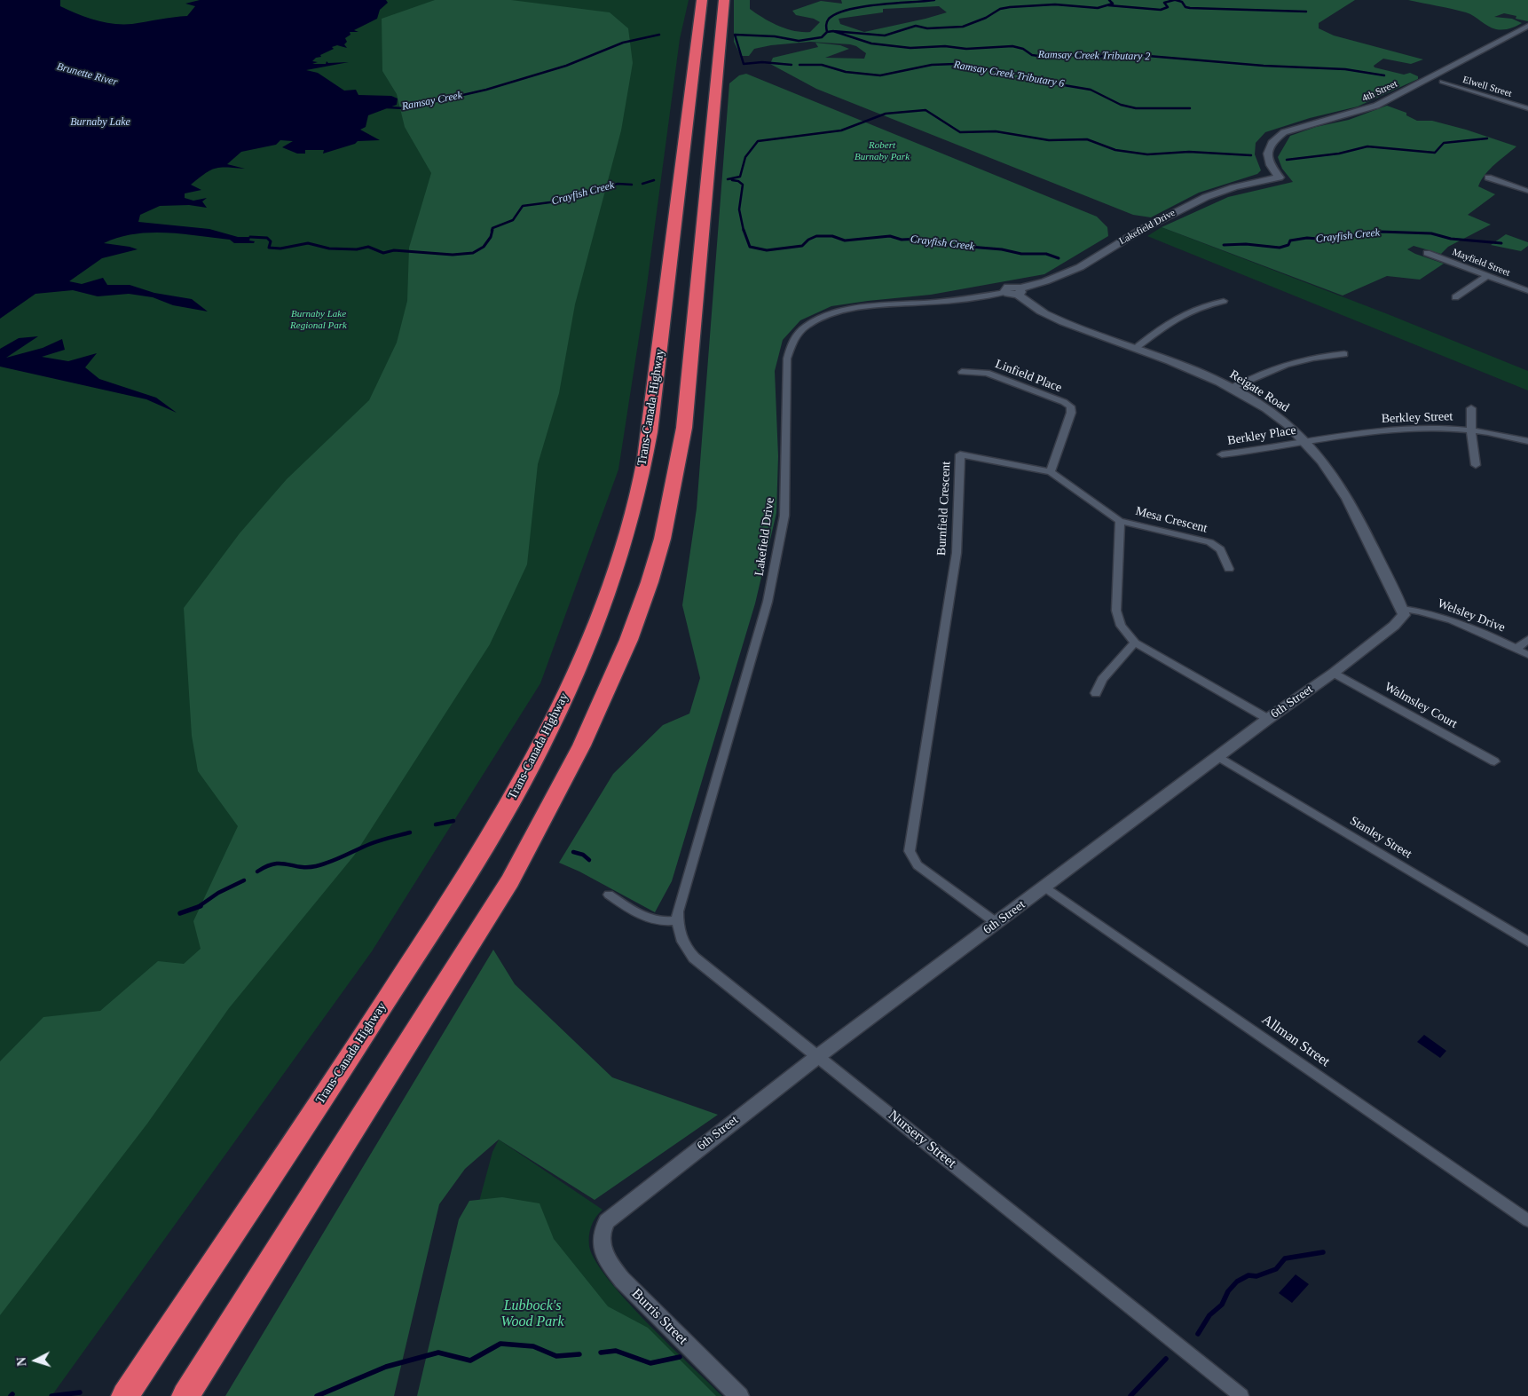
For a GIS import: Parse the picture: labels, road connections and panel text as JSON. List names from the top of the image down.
{
  "streets": {
    "highway": ["Trans-Canada Highway"],
    "street": [
      "Elwell Street",
      "4th Street",
      "Lakefield Drive",
      "Mayfield Street",
      "Linfield Place",
      "Reigate Road",
      "Berkley Street",
      "Berkley Place",
      "Burnfield Crescent",
      "Mesa Crescent",
      "Welsley Drive",
      "6th Street",
      "Walmsley Court",
      "Stanley Street",
      "Allman Street",
      "Nursery Street",
      "Burris Street"
    ]
  },
  "crossings": [
    ["4th Street", "Lakefield Drive"],
    ["Lakefield Drive", "Reigate Road"],
    ["Lakefield Drive", "Nursery Street"],
    ["Linfield Place", "Burnfield Crescent"],
    ["Reigate Road", "Berkley Street"],
    ["Reigate Road", "Berkley Place"],
    ["Reigate Road", "Welsley Drive"],
    ["Reigate Road", "6th Street"],
    ["Berkley Street", "Berkley Place"],
    ["Burnfield Crescent", "Mesa Crescent"],
    ["Burnfield Crescent", "6th Street"],
    ["Welsley Drive", "6th Street"],
    ["6th Street", "Walmsley Court"],
    ["6th Street", "Stanley Street"],
    ["6th Street", "Allman Street"],
    ["6th Street", "Nursery Street"],
    ["6th Street", "Burris Street"]
  ],
  "water": [
    "Ramsay Creek Tributary 2",
    "Brunette River",
    "Ramsay Creek Tributary 6",
    "Ramsay Creek",
    "Burnaby Lake",
    "Crayfish Creek"
  ],
  "parks": ["Robert Burnaby Park", "Burnaby Lake Regional Park", "Lubbock's Wood Park"],
  "north": "left"
}
